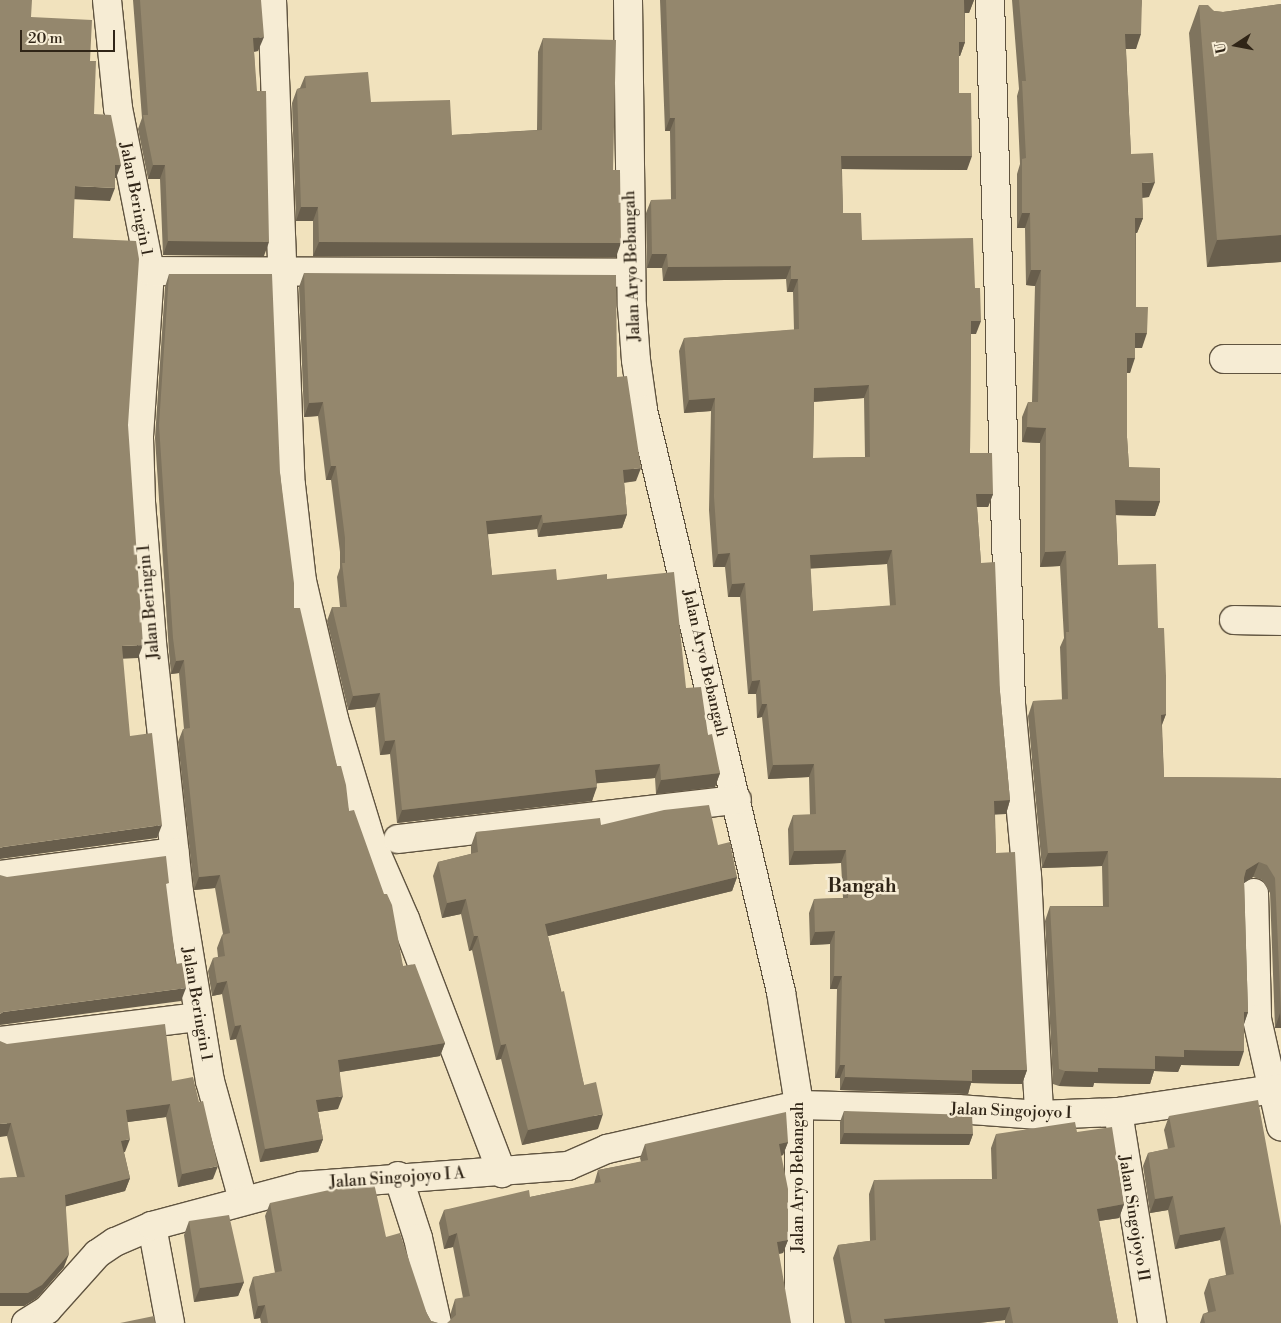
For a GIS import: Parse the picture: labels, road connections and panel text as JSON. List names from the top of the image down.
{
  "streets": {
    "street": [
      "Jalan Beringin 1",
      "Jalan Aryo Bebangah",
      "Jalan Singojoyo I",
      "Jalan Singojoyo I A",
      "Jalan Singojoyo II"
    ]
  },
  "crossings": [
    ["Jalan Beringin 1", "Jalan Singojoyo I A"],
    ["Jalan Aryo Bebangah", "Jalan Singojoyo I"],
    ["Jalan Aryo Bebangah", "Jalan Singojoyo I A"],
    ["Jalan Singojoyo I", "Jalan Singojoyo I A"],
    ["Jalan Singojoyo I", "Jalan Singojoyo II"]
  ],
  "districts": ["Bangah"],
  "scale_bar": "20 m",
  "north": "left"
}
